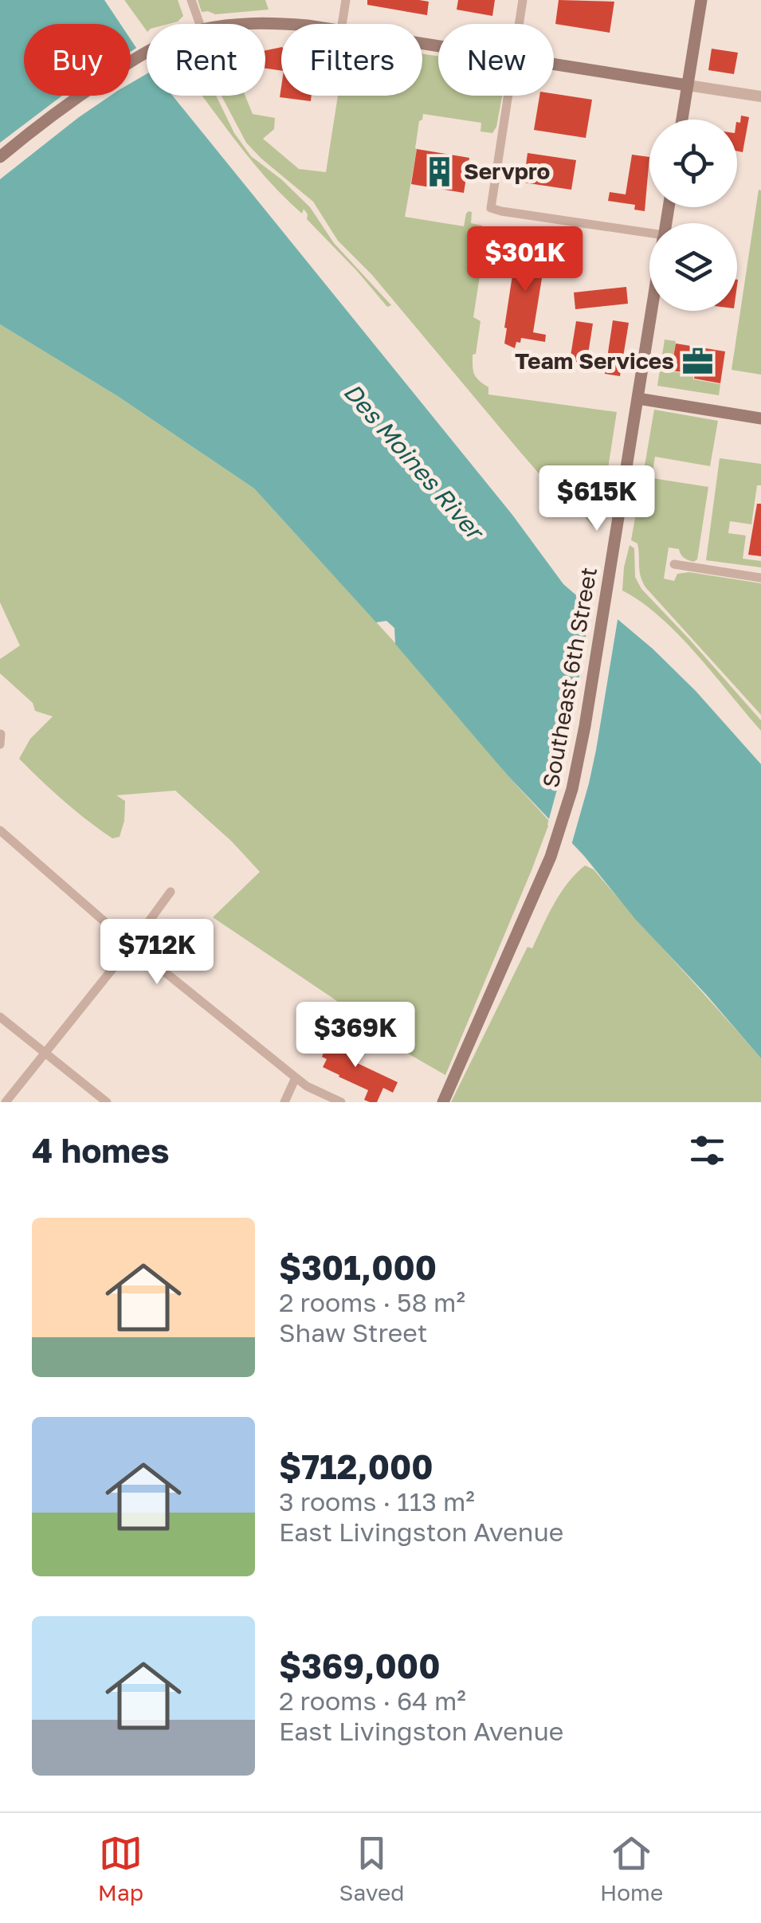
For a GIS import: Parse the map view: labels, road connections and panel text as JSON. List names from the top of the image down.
{
  "streets": {
    "main road": ["Southeast 6th Street"]
  },
  "water": ["Des Moines River"],
  "places": {
    "building": ["Servpro"],
    "office": ["Team Services"]
  },
  "page": {
    "chip": [
      "Buy",
      "Rent",
      "Filters",
      "New"
    ],
    "price": [
      "$301K",
      "$615K",
      "$712K",
      "$369K"
    ],
    "heading": "4 homes",
    "list": [
      {
        "name": "$301,000",
        "note": "2 rooms · 58 m² · Shaw Street"
      },
      {
        "name": "$712,000",
        "note": "3 rooms · 113 m² · East Livingston Avenue"
      },
      {
        "name": "$369,000",
        "note": "2 rooms · 64 m² · East Livingston Avenue"
      }
    ],
    "tabs": ["Map", "Saved", "Home"]
  }
}
